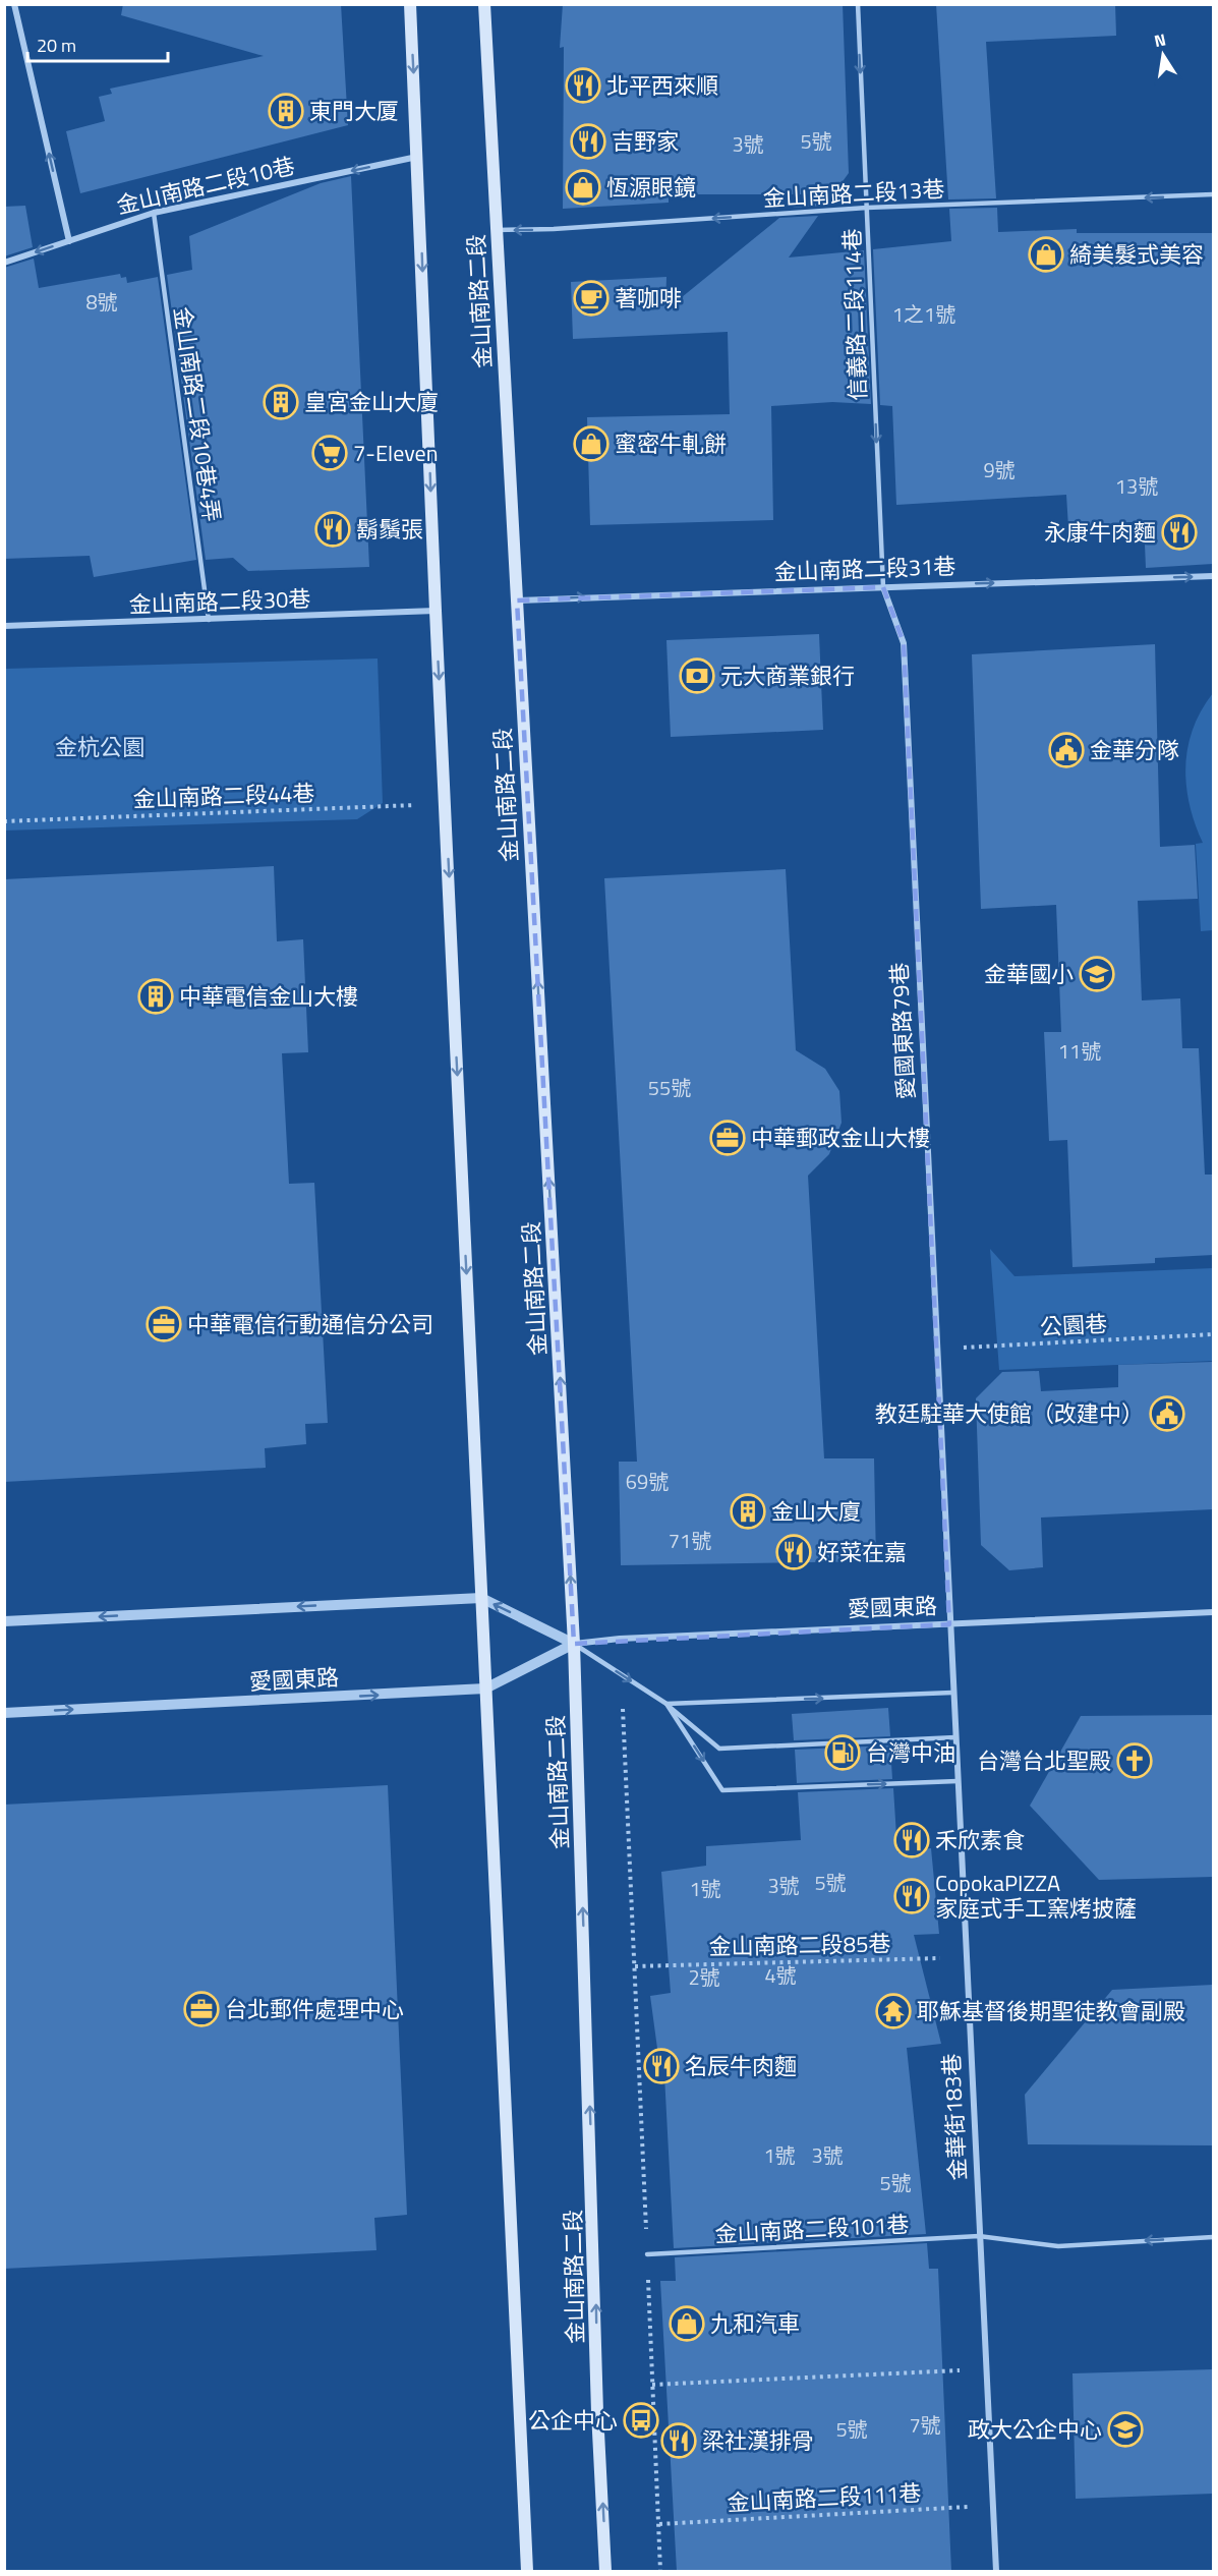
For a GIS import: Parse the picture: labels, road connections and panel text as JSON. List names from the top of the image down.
{
  "streets": {
    "main road": ["金山南路二段"],
    "street": [
      "金山南路二段10巷",
      "金山南路二段31巷",
      "金山南路二段30巷",
      "愛國東路79巷",
      "愛國東路",
      "金華街183巷"
    ],
    "lane": [
      "金山南路二段13巷",
      "信義路二段114巷",
      "金山南路二段10巷4弄",
      "金山南路二段101巷"
    ],
    "path": [
      "金山南路二段44巷",
      "公園巷",
      "金山南路二段85巷",
      "金山南路二段111巷"
    ]
  },
  "crossings": [
    ["金山南路二段10巷", "金山南路二段10巷4弄"],
    ["金山南路二段13巷", "金山南路二段"],
    ["金山南路二段13巷", "信義路二段114巷"],
    ["金山南路二段", "金山南路二段31巷"],
    ["金山南路二段", "愛國東路"],
    ["信義路二段114巷", "金山南路二段31巷"],
    ["信義路二段114巷", "愛國東路79巷"],
    ["金山南路二段10巷4弄", "金山南路二段30巷"],
    ["金山南路二段31巷", "愛國東路79巷"],
    ["愛國東路79巷", "公園巷"],
    ["愛國東路79巷", "愛國東路"],
    ["愛國東路79巷", "金華街183巷"],
    ["愛國東路", "金華街183巷"],
    ["金山南路二段85巷", "金華街183巷"],
    ["金華街183巷", "金山南路二段101巷"],
    ["金華街183巷", "金山南路二段111巷"]
  ],
  "one_way": [
    "金山南路二段10巷",
    "金山南路二段13巷",
    "信義路二段114巷",
    "金山南路二段31巷",
    "金山南路二段101巷"
  ],
  "parks": ["金杭公園"],
  "places": {
    "restaurant": [
      "北平西來順",
      "吉野家",
      "鬍鬚張",
      "永康牛肉麵",
      "好菜在嘉",
      "禾欣素食",
      "CopokaPIZZA 家庭式手工窯烤披薩",
      "名辰牛肉麵",
      "梁社漢排骨"
    ],
    "building": [
      "東門大厦",
      "皇宮金山大廈",
      "中華電信金山大樓",
      "金山大廈"
    ],
    "shop": [
      "恆源眼鏡",
      "綺美髮式美容",
      "蜜密牛軋餅",
      "九和汽車"
    ],
    "cafe": ["著咖啡"],
    "supermarket": ["7-Eleven"],
    "bank": ["元大商業銀行"],
    "public building": ["金華分隊", "教廷駐華大使館（改建中）"],
    "school or university": ["金華國小", "政大公企中心"],
    "office": ["中華郵政金山大樓", "中華電信行動通信分公司", "台北郵件處理中心"],
    "fuel station": ["台灣中油"],
    "church": ["台灣台北聖殿"],
    "temple": ["耶穌基督後期聖徒教會副殿"],
    "bus stop": ["公企中心"]
  },
  "house_numbers": [
    "5號",
    "3號",
    "8號",
    "1之1號",
    "9號",
    "13號",
    "11號",
    "55號",
    "69號",
    "71號",
    "5號",
    "3號",
    "1號",
    "4號",
    "2號",
    "1號",
    "3號",
    "5號",
    "7號",
    "5號"
  ],
  "scale_bar": "20 m",
  "north": "top"
}
